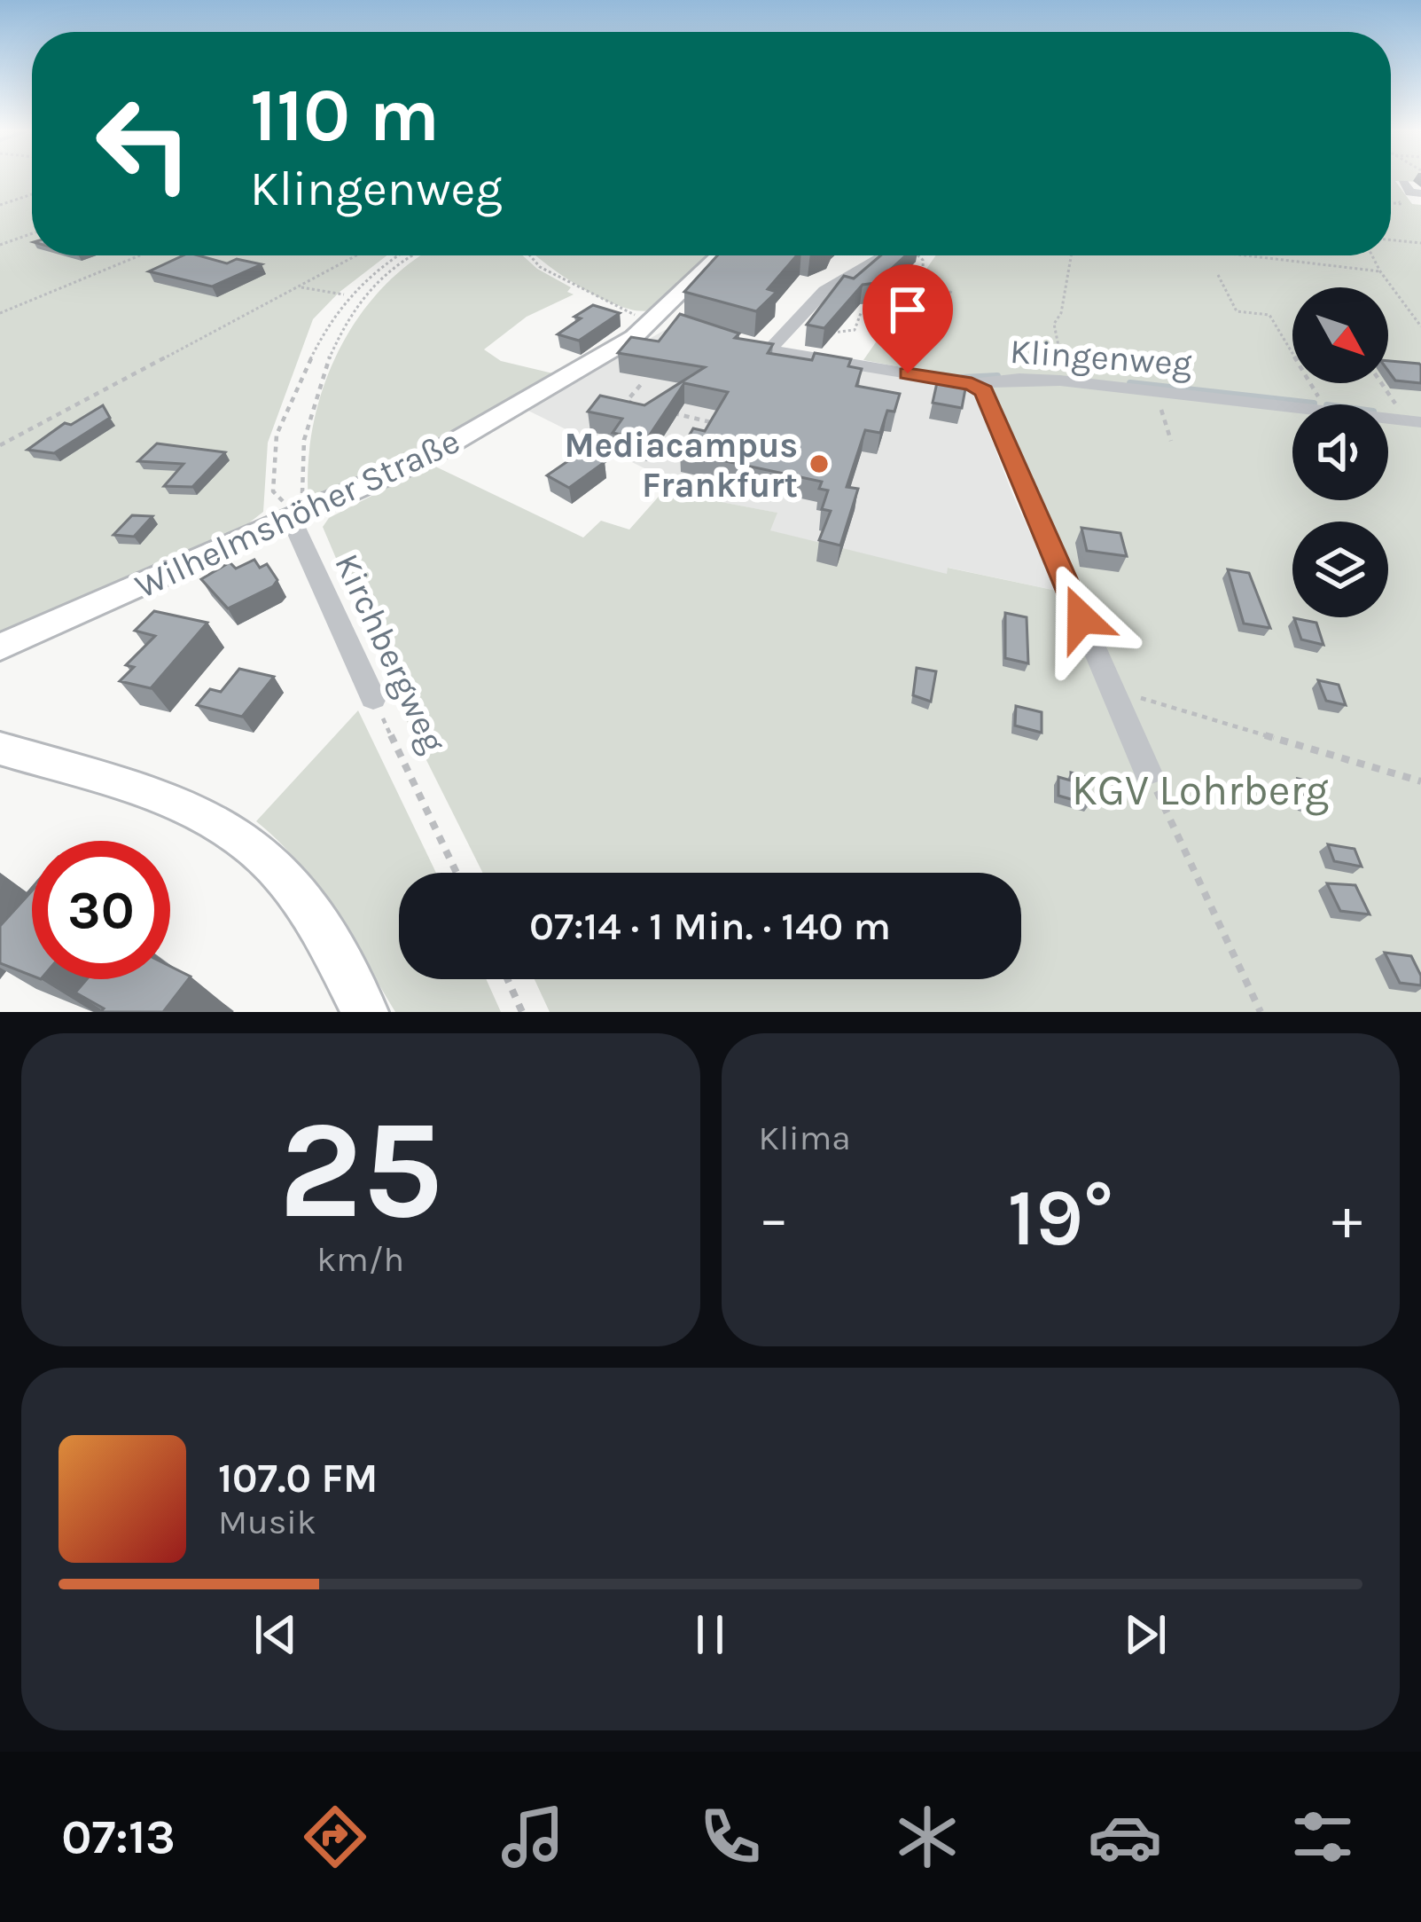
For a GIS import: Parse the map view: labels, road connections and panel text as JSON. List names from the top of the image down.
{
  "streets": {
    "main road": ["Wilhelmshöher Straße"],
    "street": ["Klingenweg", "Kirchbergweg"]
  },
  "crossings": [
    ["Wilhelmshöher Straße", "Kirchbergweg"]
  ],
  "parks": ["KGV Lohrberg"],
  "places": ["Mediacampus Frankfurt"],
  "north": "bottom right",
  "page": {
    "turn": ["110 m", "Klingenweg"],
    "limit": "30",
    "trip": "07:14 · 1 Min. · 140 m",
    "tile": [
      ["25", "km/h"],
      "Klima"
    ],
    "heat": ["−", "19°", "+"],
    "song": ["107.0 FM", "Musik"],
    "tabs": "07:13"
  }
}
